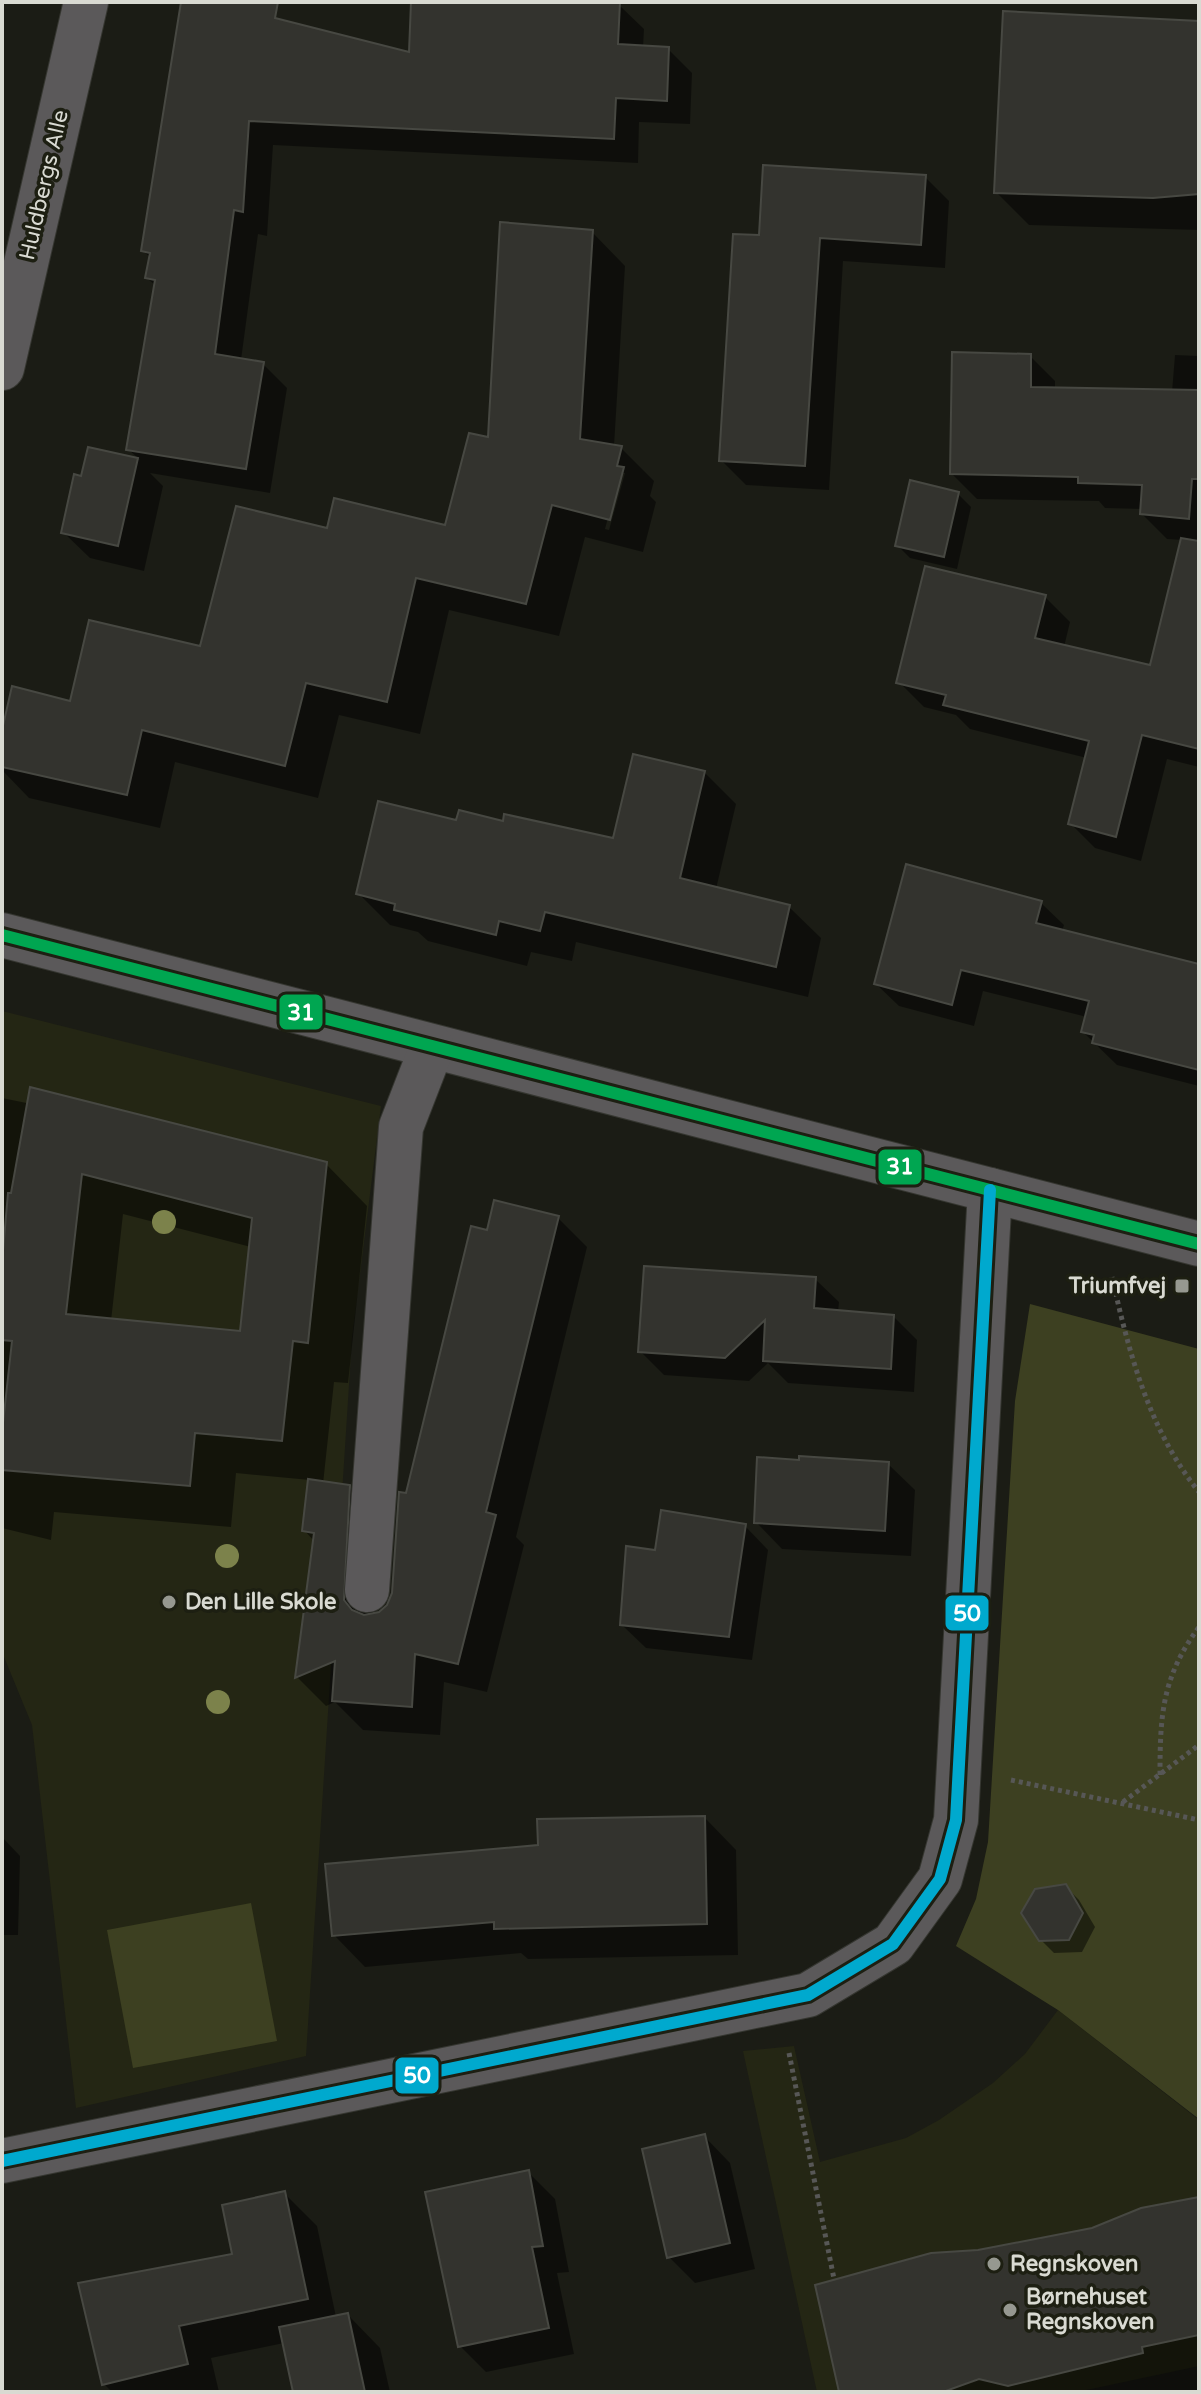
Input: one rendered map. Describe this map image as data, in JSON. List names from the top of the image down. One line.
{"streets":{"street":["Huldbergs Alle"]},"places":{"transit":["Triumfvej"],"other":["Den Lille Skole","Regnskoven","Børnehuset Regnskoven"]},"lines":["transit line 31","transit line 50"]}
